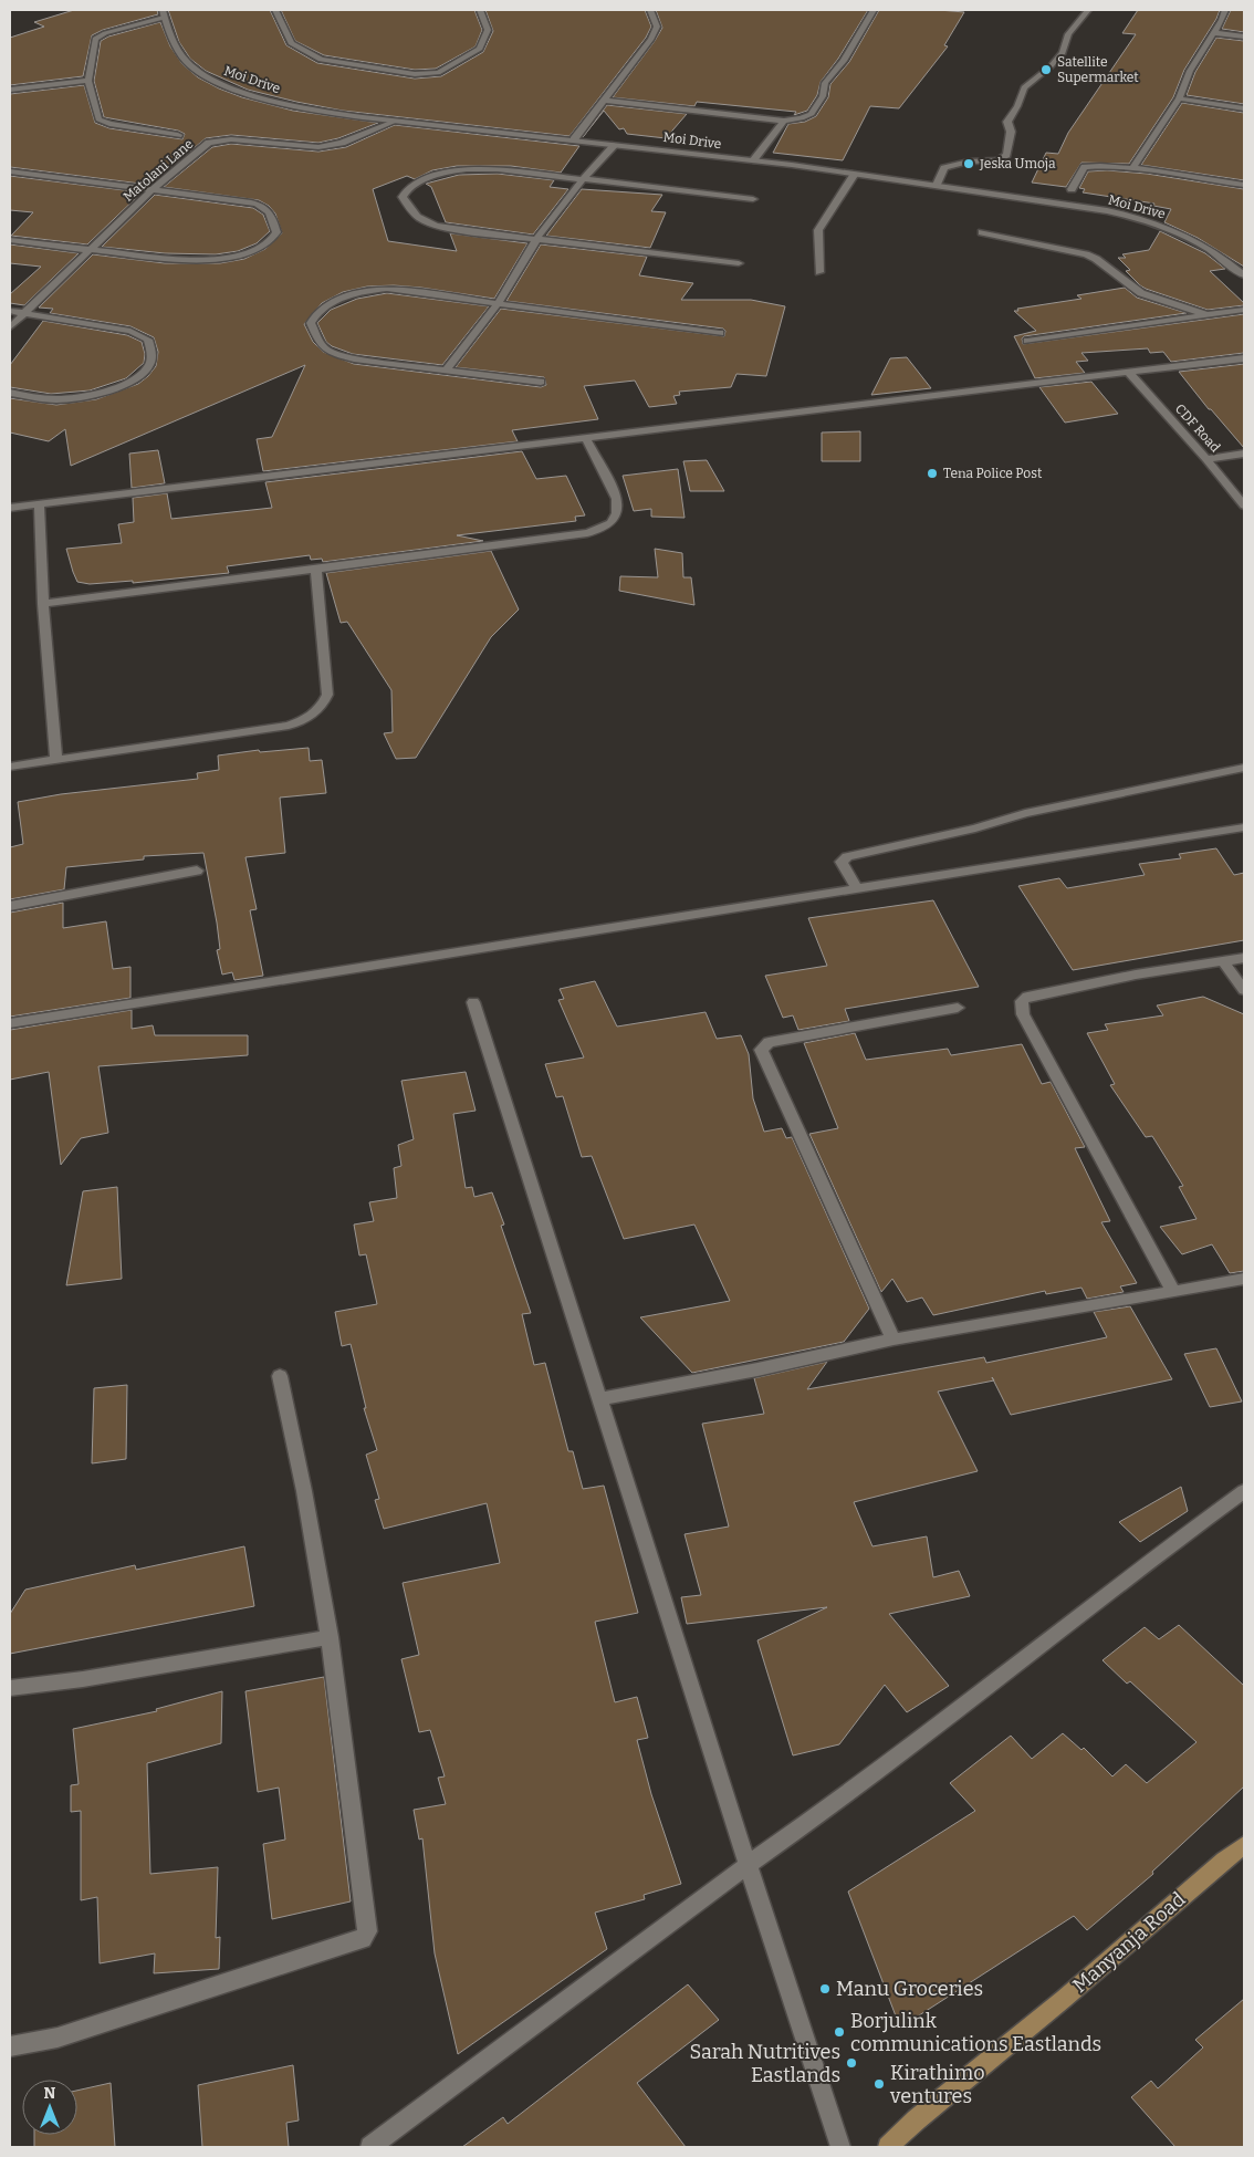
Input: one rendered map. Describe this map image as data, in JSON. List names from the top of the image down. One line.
{"streets":{"main road":["Manyanja Road"],"street":["Moi Drive","Matolani Lane","CDF Road"]},"crossings":[["Moi Drive","Matolani Lane"]],"places":["Satellite Supermarket","Jeska Umoja","Tena Police Post","Manu Groceries","Borjulink communications Eastlands","Sarah Nutritives Eastlands","Kirathimo ventures"],"north":"top"}
